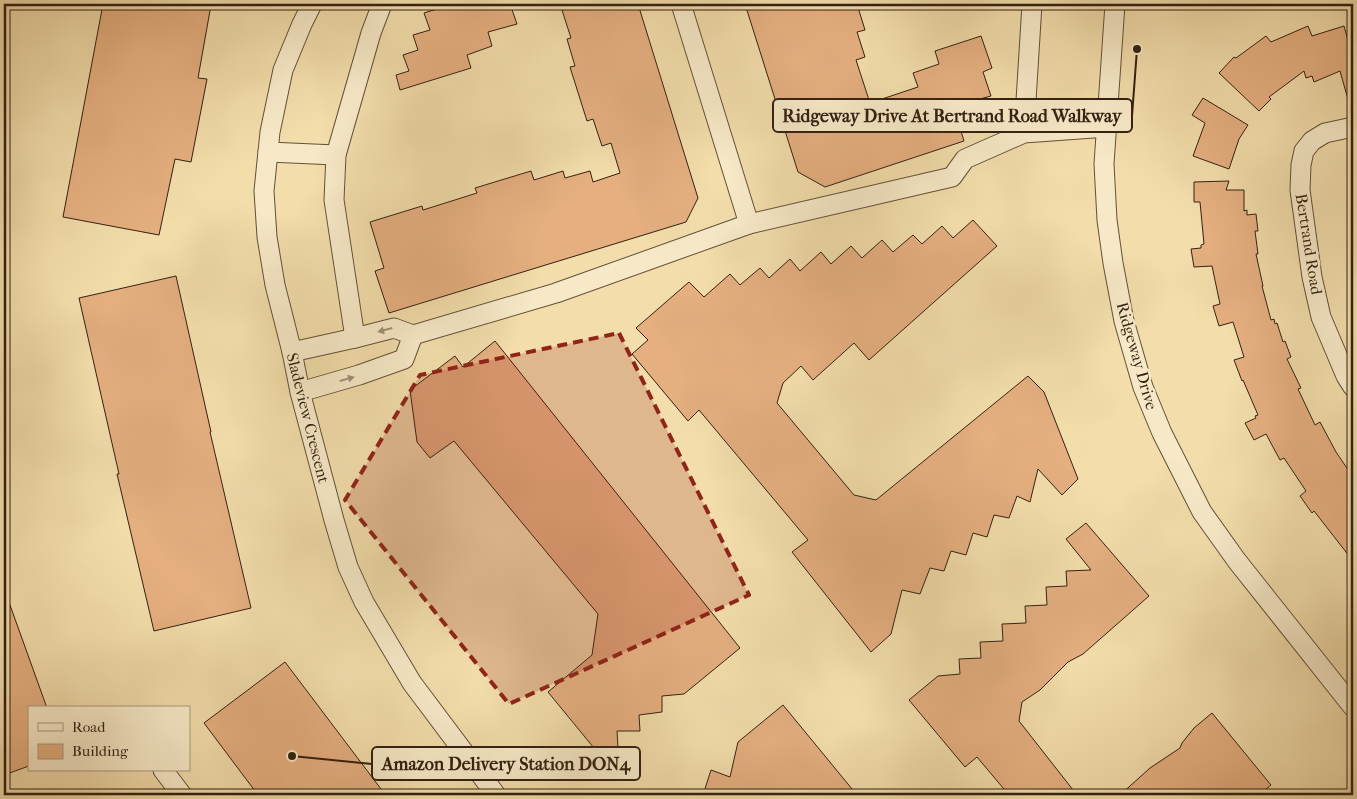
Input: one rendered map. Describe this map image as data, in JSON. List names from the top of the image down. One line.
{"streets":{"street":["Bertrand Road","Ridgeway Drive","Sladeview Crescent"]},"places":["Ridgeway Drive At Bertrand Road Walkway","Amazon Delivery Station DON4"],"legend":["Road","Building"]}
